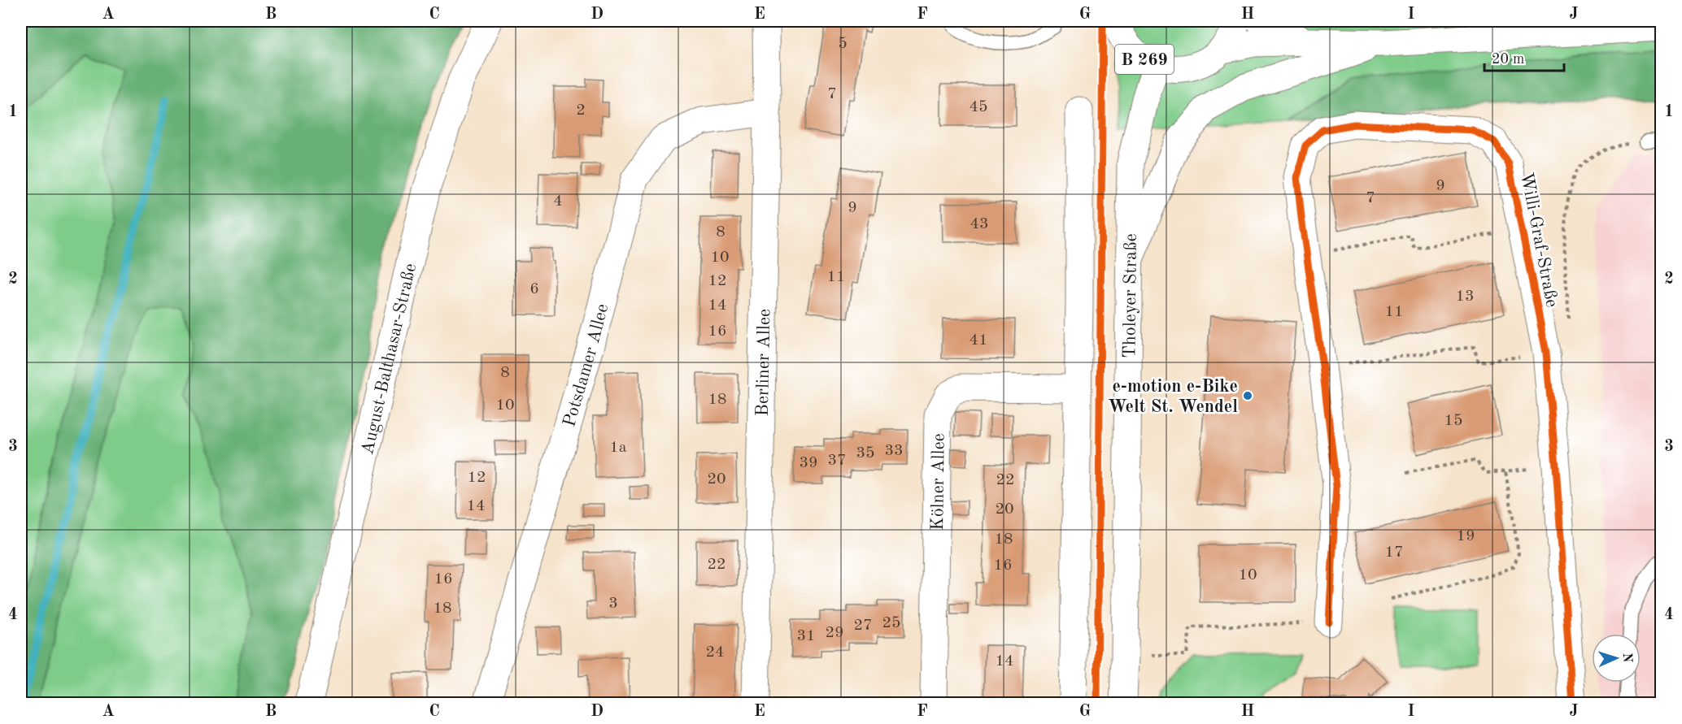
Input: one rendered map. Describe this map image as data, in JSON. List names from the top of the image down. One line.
{"streets":{"main road":["B 269","Willi-Graf-Straße","Tholeyer Straße","August-Balthasar-Straße","Berliner Allee","Potsdamer Allee","Kölner Allee"]},"crossings":[["B 269","Tholeyer Straße"],["Berliner Allee","Potsdamer Allee"]],"places":["e-motion e-Bike Welt St. Wendel"],"house_numbers":["5","7","45","2","9","7","4","9","43","8","10","11","12","6","13","14","11","16","41","8","18","10","15","1a","33","35","37","39","12","20","22","14","20","19","18","17","22","16","10","16","3","18","25","27","29","31","24","14"],"scale_bar":"20 m","north":"right","grid":{"columns":["A","B","C","D","E","F","G","H","I","J"],"rows":["1","2","3","4"]}}
